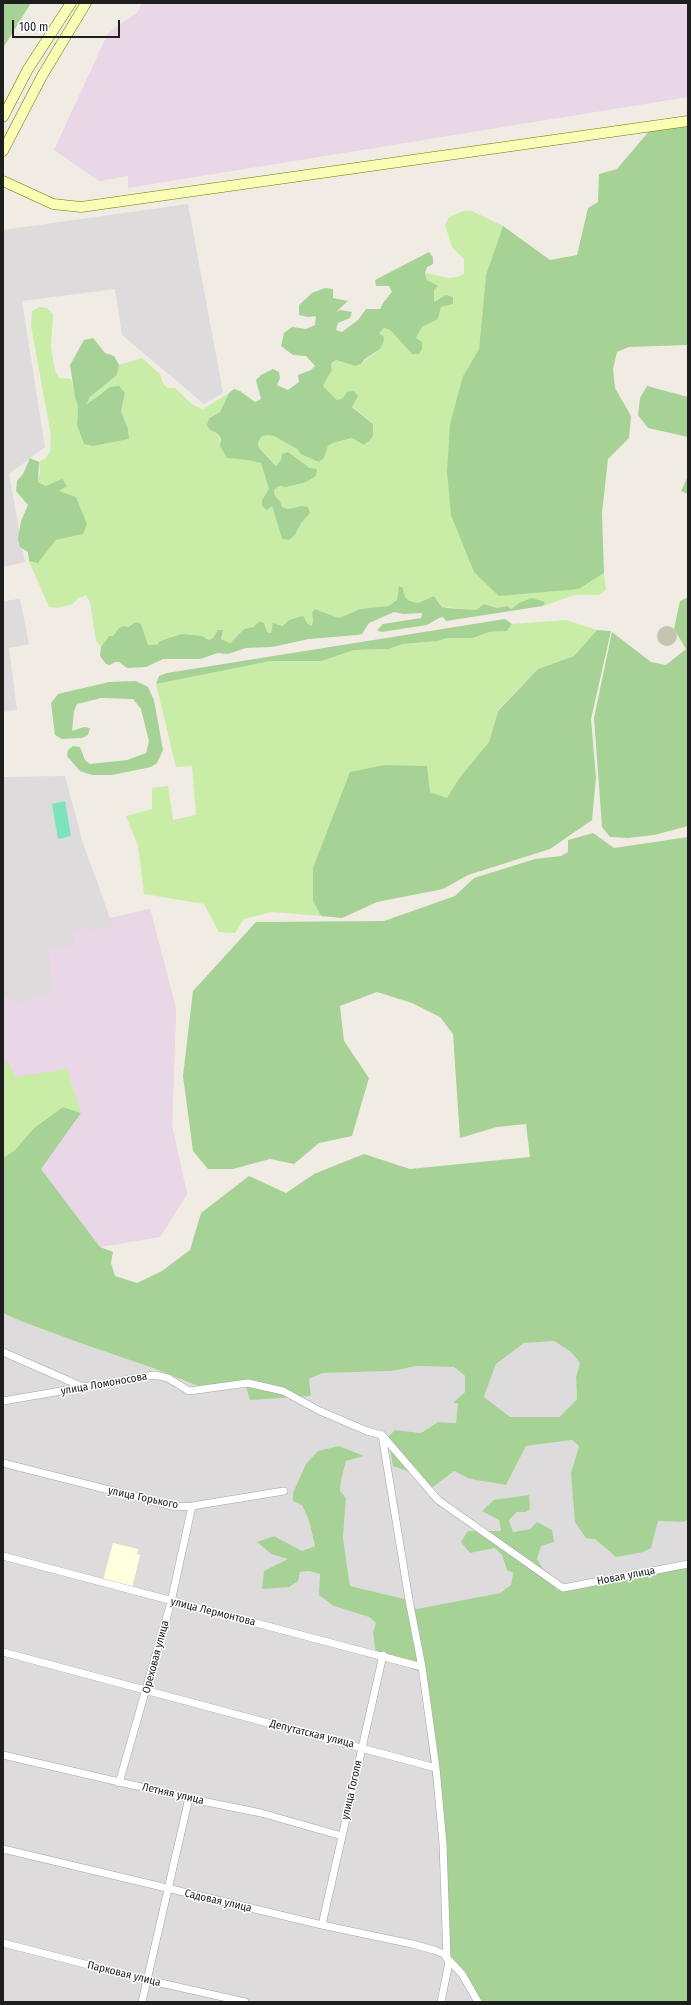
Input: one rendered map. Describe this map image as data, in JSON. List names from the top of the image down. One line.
{"streets":{"street":["улица Ломоносова","улица Горького","Новая улица","улица Лермонтова","Ореховая улица","Депутатская улица","улица Гоголя","Летняя улица","Садовая улица","Парковая улица"]},"crossings":[["улица Ломоносова","Новая улица"],["улица Горького","Ореховая улица"],["улица Лермонтова","Ореховая улица"],["улица Лермонтова","улица Гоголя"],["Ореховая улица","Депутатская улица"],["Ореховая улица","Летняя улица"],["Депутатская улица","улица Гоголя"],["улица Гоголя","Летняя улица"],["улица Гоголя","Садовая улица"]],"scale_bar":"100 m"}
